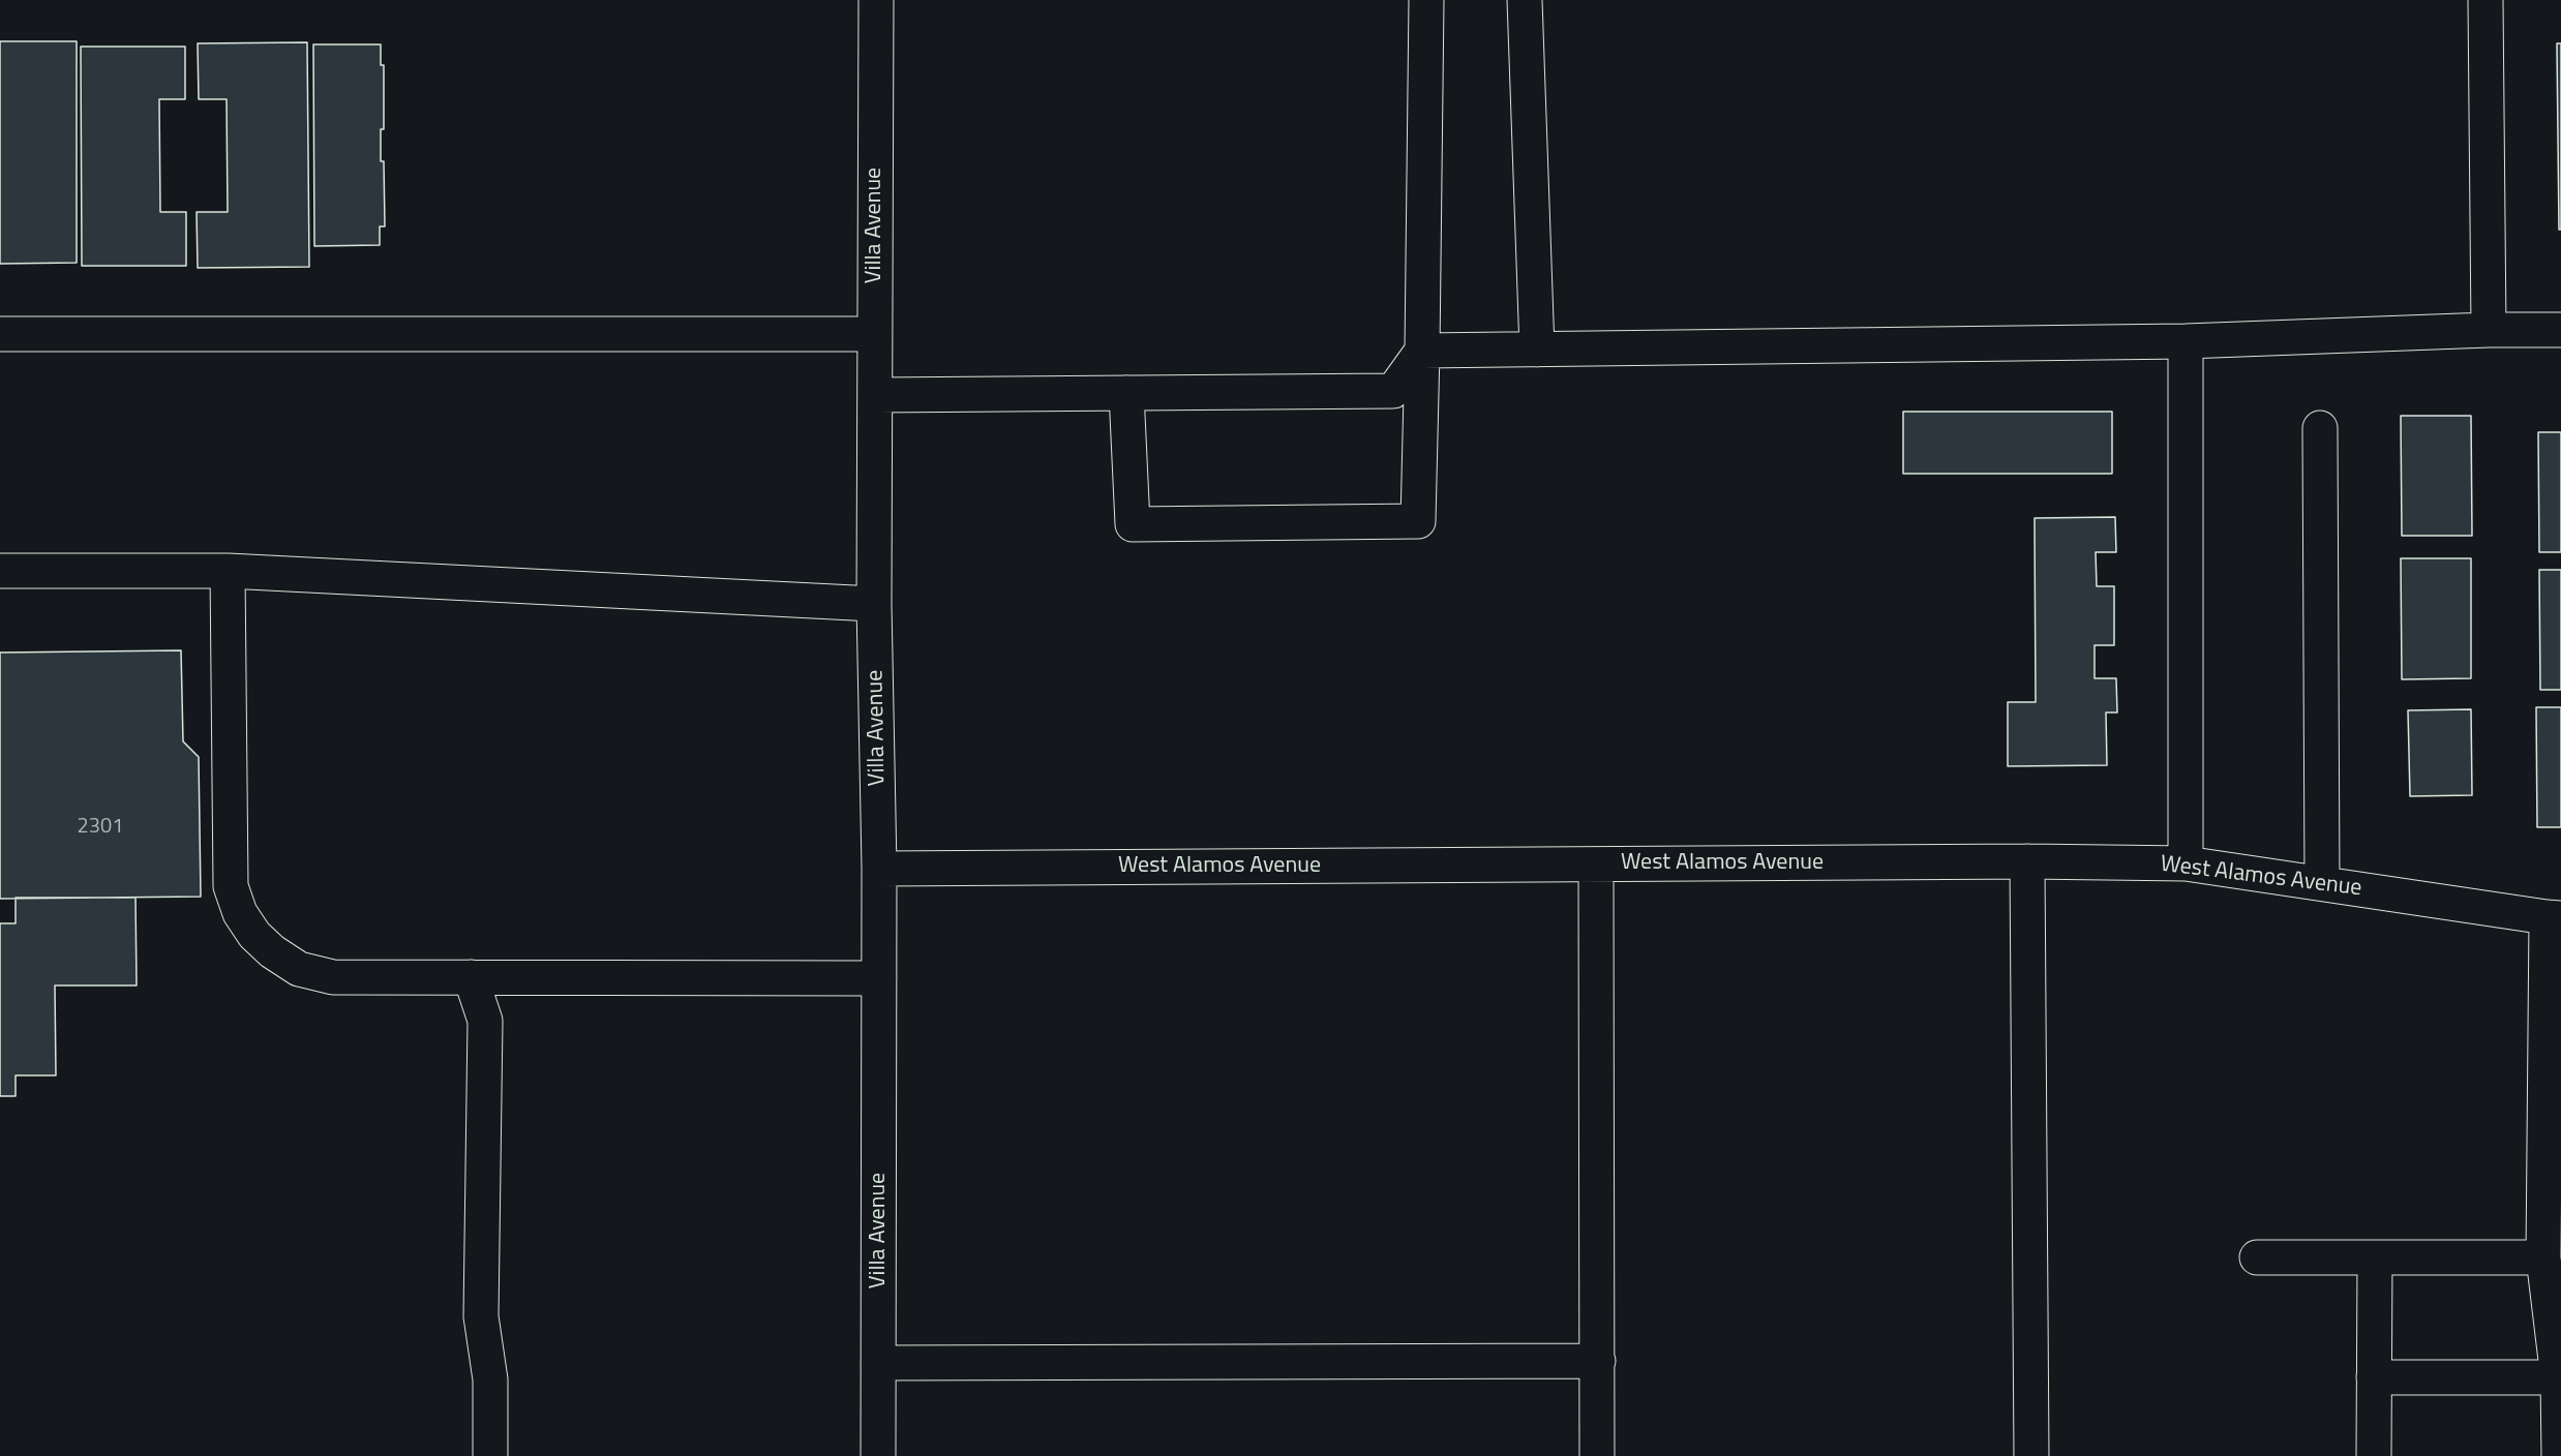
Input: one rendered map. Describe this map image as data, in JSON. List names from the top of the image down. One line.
{"streets":{"street":["Villa Avenue","West Alamos Avenue"]},"crossings":[["Villa Avenue","West Alamos Avenue"]],"house_numbers":["2301"]}
